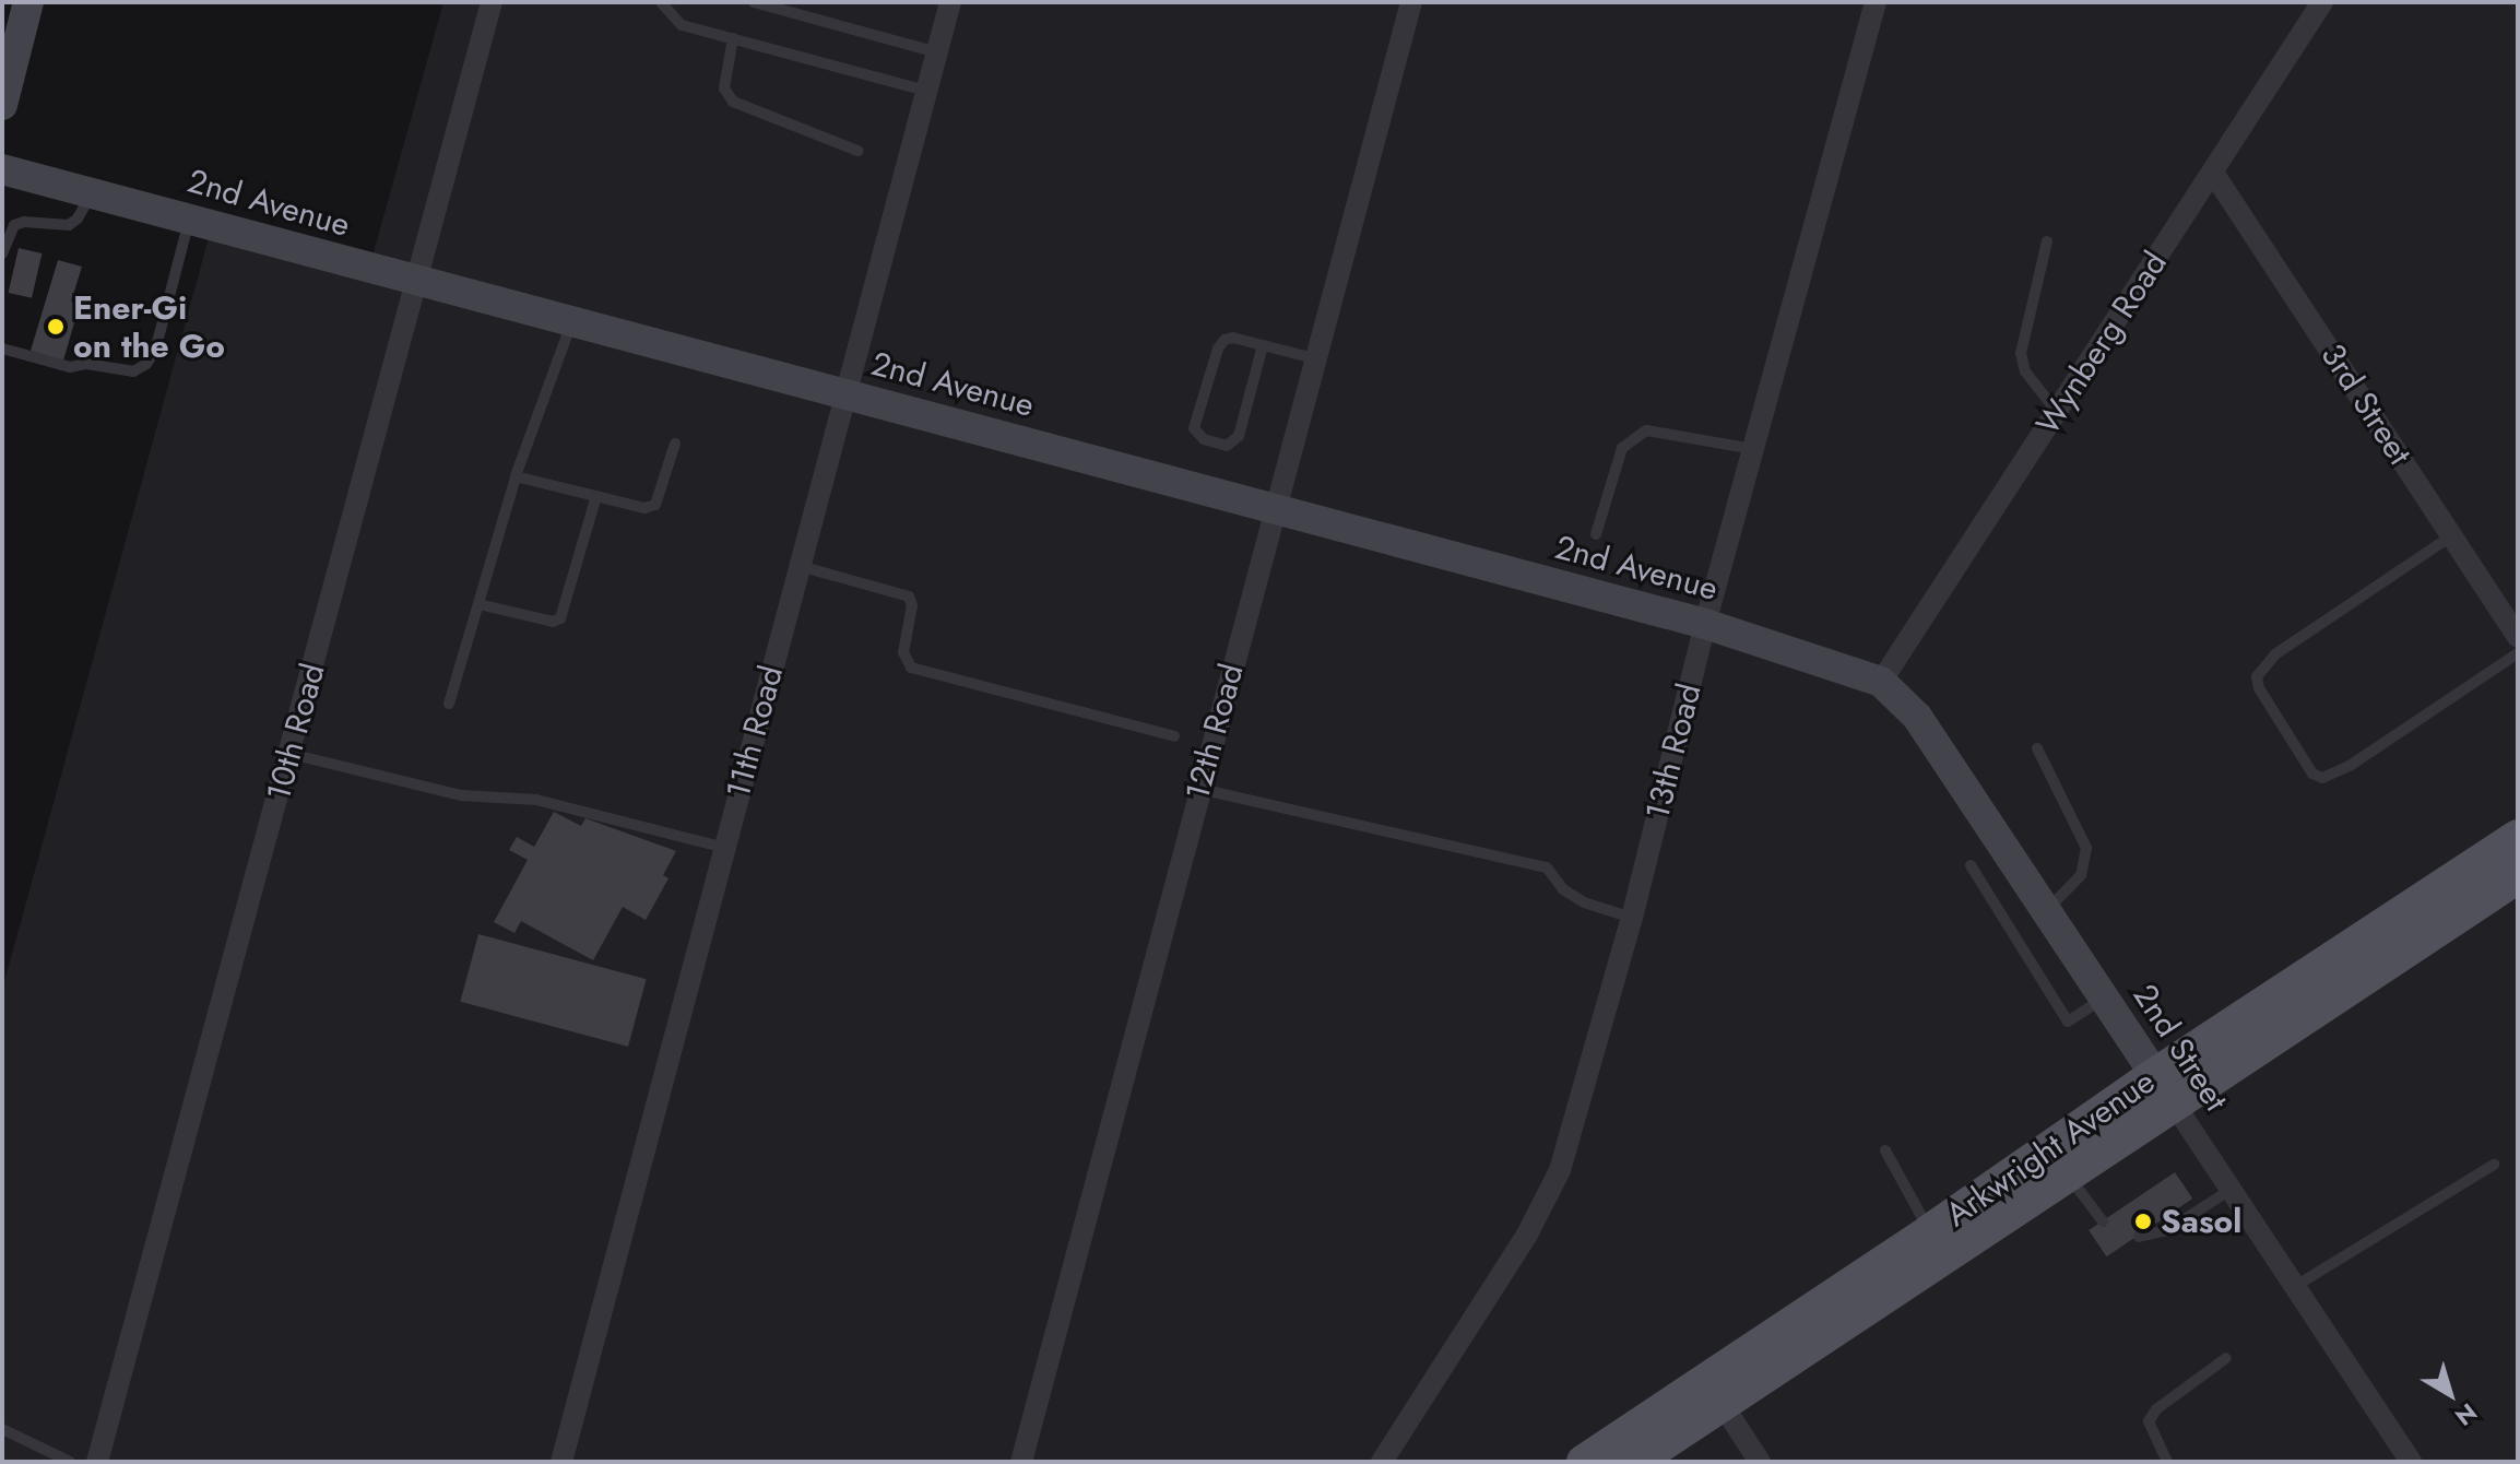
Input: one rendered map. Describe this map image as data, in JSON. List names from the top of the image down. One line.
{"streets":{"main road":["Arkwright Avenue"],"street":["2nd Avenue","Wynberg Road","3rd Street","10th Road","11th Road","12th Road","13th Road","2nd Street"]},"crossings":[["2nd Avenue","Wynberg Road"],["2nd Avenue","10th Road"],["2nd Avenue","11th Road"],["2nd Avenue","12th Road"],["2nd Avenue","13th Road"],["2nd Avenue","2nd Street"],["Wynberg Road","3rd Street"],["Wynberg Road","2nd Street"],["2nd Street","Arkwright Avenue"]],"places":["Ener-Gi on the Go","Sasol"],"north":"bottom right"}
